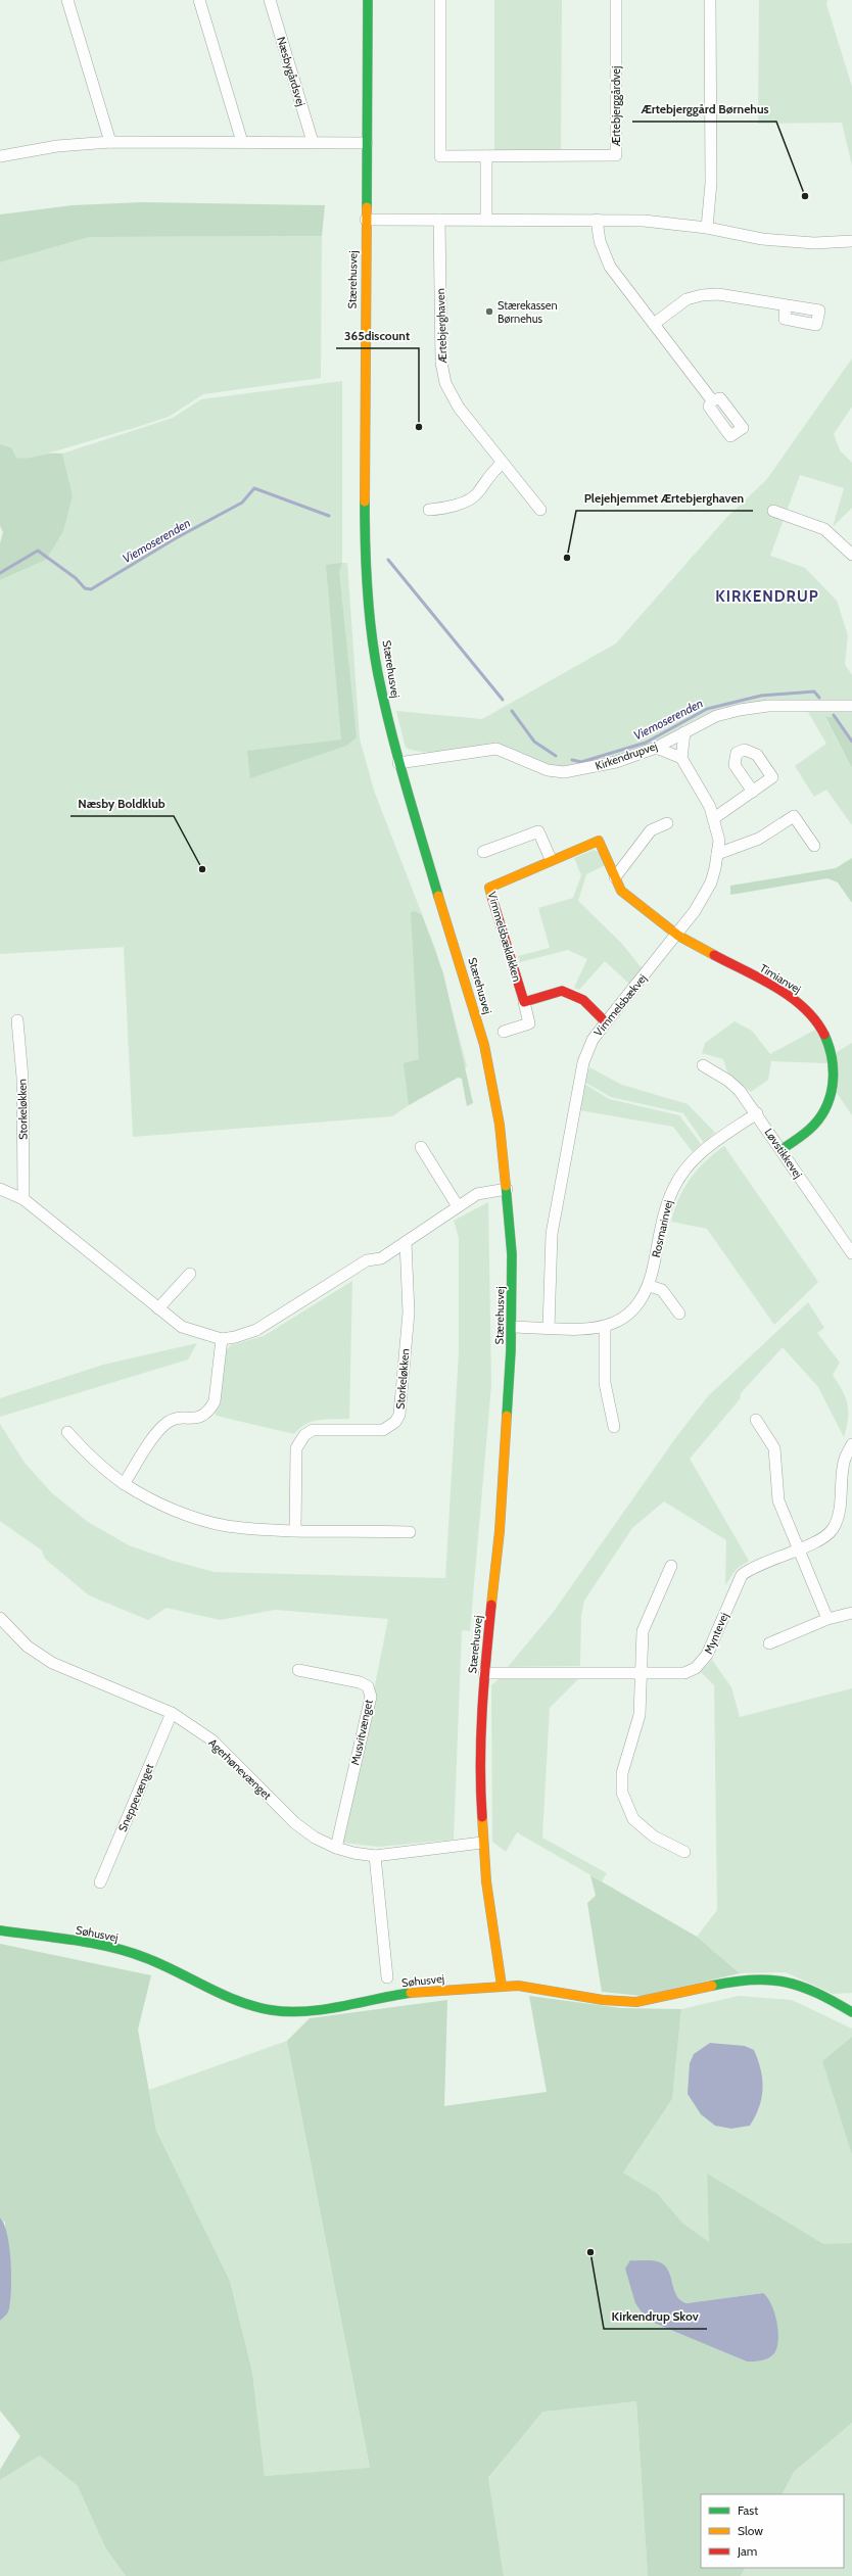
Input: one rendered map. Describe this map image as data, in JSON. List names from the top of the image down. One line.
{"streets":{"street":["Næsbygårdsvej","Ærtebjerggårdvej","Stærehusvej","Ærtebjerghaven","Kirkendrupvej","Vimmelsbækløkken","Timianvej","Vimmelsbækvej","Storkeløkken","Løvstikkevej","Rosmarinvej","Myntevej","Musvitvænget","Agerhønevænget","Sneppevænget","Søhusvej"]},"crossings":[["Stærehusvej","Kirkendrupvej"],["Stærehusvej","Rosmarinvej"],["Stærehusvej","Myntevej"],["Stærehusvej","Agerhønevænget"],["Stærehusvej","Søhusvej"],["Vimmelsbækløkken","Timianvej"],["Vimmelsbækløkken","Vimmelsbækvej"],["Timianvej","Vimmelsbækvej"],["Timianvej","Løvstikkevej"],["Vimmelsbækvej","Rosmarinvej"],["Løvstikkevej","Rosmarinvej"],["Musvitvænget","Agerhønevænget"],["Agerhønevænget","Sneppevænget"]],"districts":["KIRKENDRUP"],"water":["Viemoserenden"],"places":["Ærtebjerggård Børnehus","Stærekassen Børnehus","365discount","Plejehjemmet Ærtebjerghaven","Næsby Boldklub","Kirkendrup Skov"],"legend":["Fast","Slow","Jam"]}
